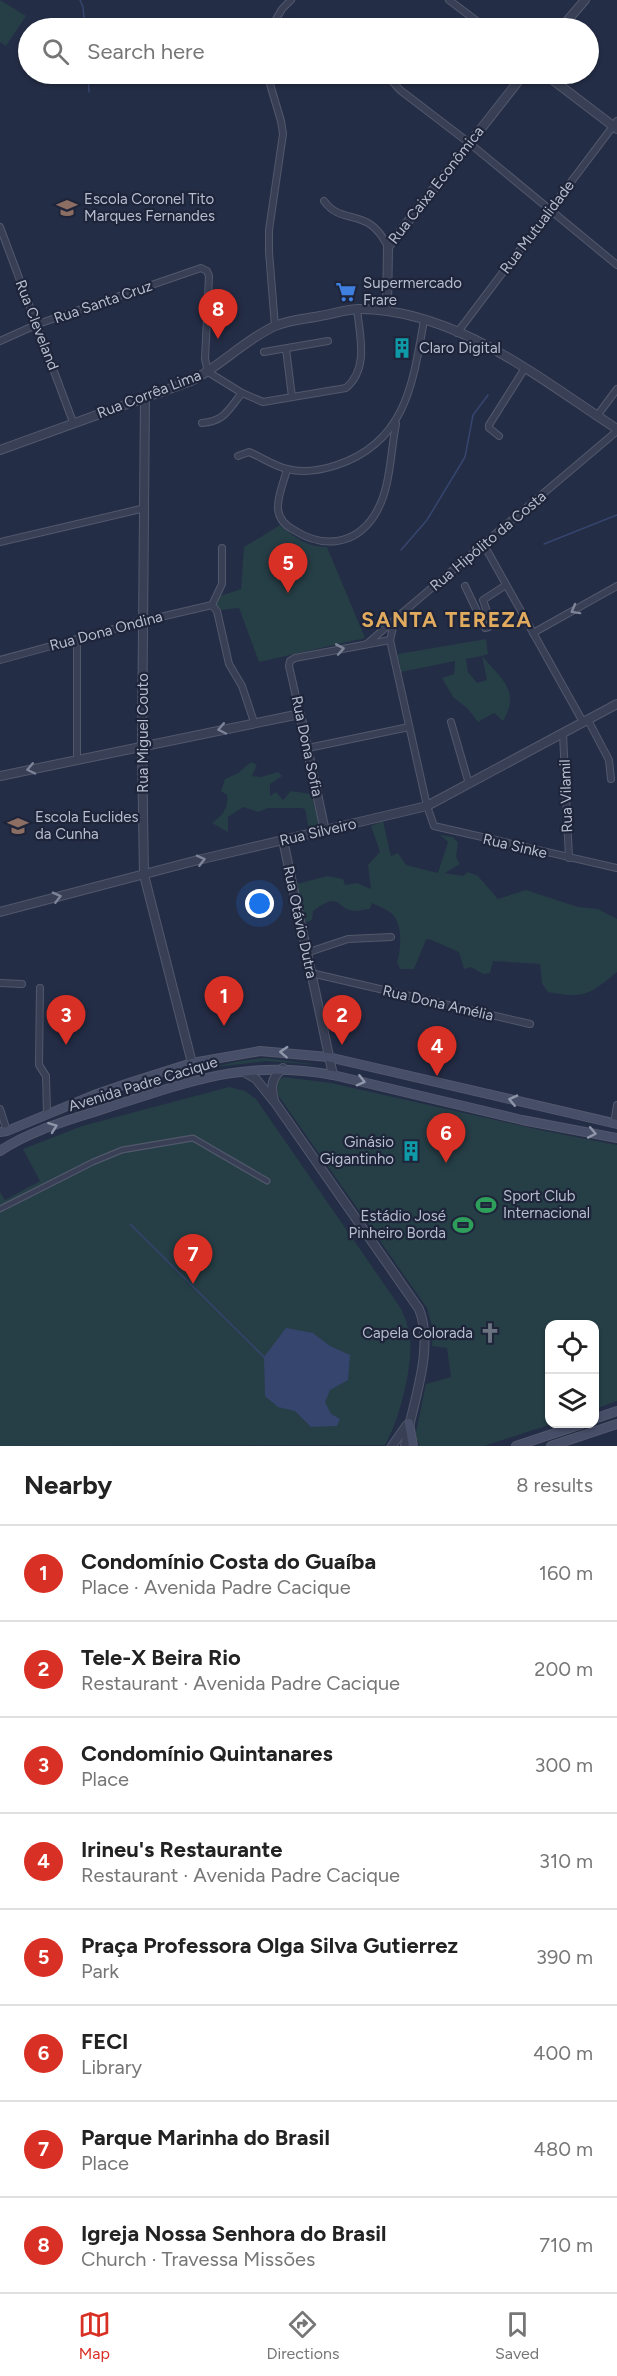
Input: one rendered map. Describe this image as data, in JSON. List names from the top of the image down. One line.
{"streets":{"main road":["Avenida Padre Cacique"],"street":["Rua Caixa Econômica","Rua Mutualidade","Rua Santa Cruz","Rua Cleveland","Rua Corrêa Lima","Rua Hipólito da Costa","Rua Dona Ondina","Rua Miguel Couto","Rua Dona Sofia","Rua Vilamil","Rua Silveiro","Rua Sinke","Rua Otávio Dutra","Rua Dona Amélia"]},"crossings":[["Rua Caixa Econômica","Rua Corrêa Lima"],["Rua Mutualidade","Rua Corrêa Lima"],["Rua Santa Cruz","Rua Cleveland"],["Rua Santa Cruz","Rua Corrêa Lima"],["Rua Cleveland","Rua Corrêa Lima"],["Rua Corrêa Lima","Rua Hipólito da Costa"],["Rua Corrêa Lima","Rua Miguel Couto"],["Rua Hipólito da Costa","Rua Dona Sofia"],["Rua Dona Ondina","Rua Miguel Couto"],["Rua Miguel Couto","Rua Silveiro"],["Rua Miguel Couto","Avenida Padre Cacique"],["Rua Dona Sofia","Rua Silveiro"],["Rua Vilamil","Rua Silveiro"],["Rua Vilamil","Rua Sinke"],["Rua Silveiro","Rua Sinke"],["Rua Silveiro","Rua Otávio Dutra"],["Rua Otávio Dutra","Rua Dona Amélia"],["Rua Otávio Dutra","Avenida Padre Cacique"]],"one_way":["Rua Silveiro"],"districts":["SANTA TEREZA"],"places":{"school or university":["Escola Coronel Tito Marques Fernandes","Escola Euclides da Cunha"],"supermarket":["Supermercado Frare"],"building":["Claro Digital","Ginásio Gigantinho"],"sports":["Sport Club Internacional","Estádio José Pinheiro Borda"],"church":["Capela Colorada"]},"page":{"search":"Search here","pins":["8","5","1","2","3","4","6","7"],"heading":["Nearby","8 results"],"list":[{"mark":"1","name":"Condomínio Costa do Guaíba","note":"Place · Avenida Padre Cacique","value":"160 m"},{"mark":"2","name":"Tele-X Beira Rio","note":"Restaurant · Avenida Padre Cacique","value":"200 m"},{"mark":"3","name":"Condomínio Quintanares","note":"Place","value":"300 m"},{"mark":"4","name":"Irineu's Restaurante","note":"Restaurant · Avenida Padre Cacique","value":"310 m"},{"mark":"5","name":"Praça Professora Olga Silva Gutierrez","note":"Park","value":"390 m"},{"mark":"6","name":"FECI","note":"Library","value":"400 m"},{"mark":"7","name":"Parque Marinha do Brasil","note":"Place","value":"480 m"},{"mark":"8","name":"Igreja Nossa Senhora do Brasil","note":"Church · Travessa Missões","value":"710 m"}],"nav":["Map","Directions","Saved"]}}
